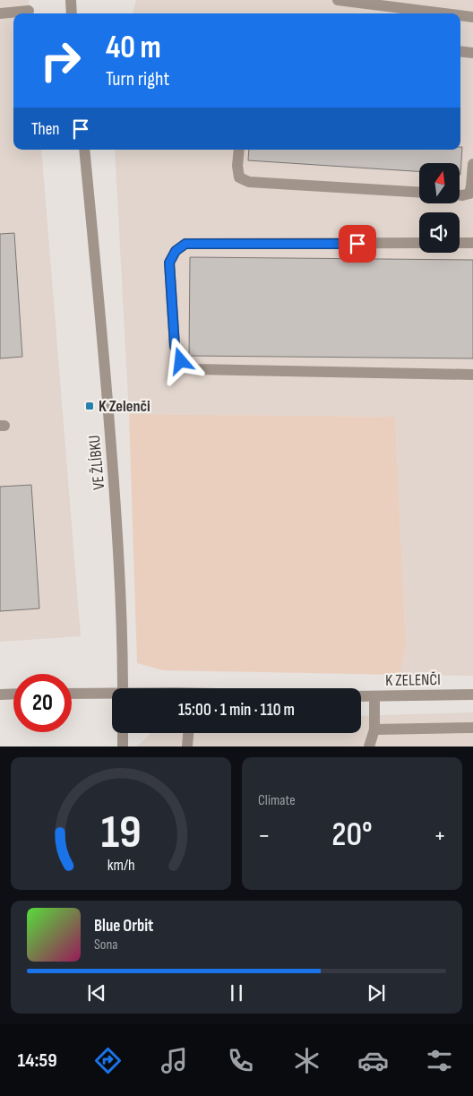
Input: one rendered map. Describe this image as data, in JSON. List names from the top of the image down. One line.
{"streets":{"street":["VE ŽLÍBKU","K ZELENČI"]},"places":{"transit":["K Zelenči"]},"north":"top","page":{"turn":["40 m","Turn right"],"then":"Then","limit":"20","trip":"15:00 · 1 min · 110 m","tile":"Climate","heat":["−","20°","+"],"song":["Blue Orbit","Sona"],"tabs":"14:59","gauge":["19","km/h"]}}
